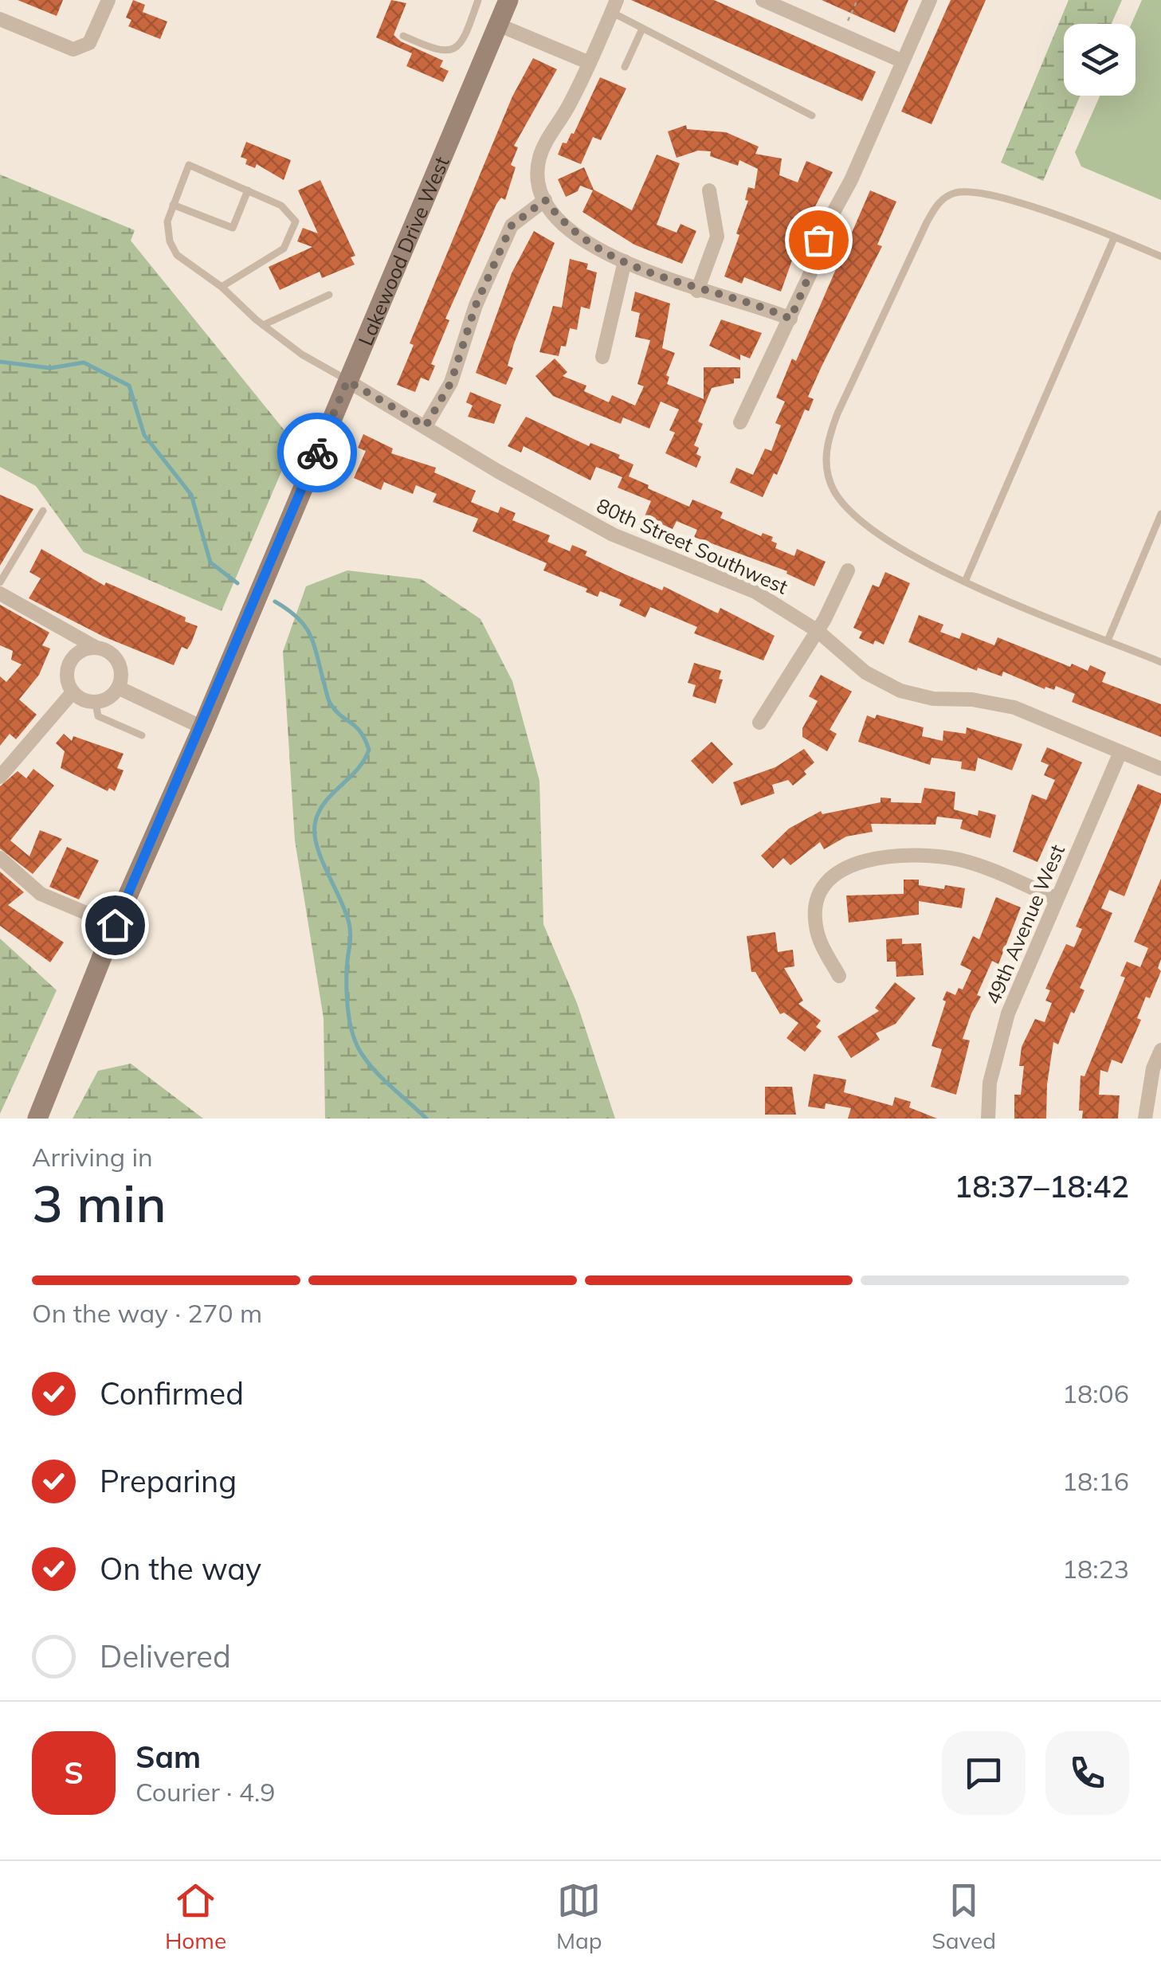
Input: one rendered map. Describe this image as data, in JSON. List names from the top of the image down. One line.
{"streets":{"main road":["Lakewood Drive West"],"street":["80th Street Southwest","49th Avenue West"]},"crossings":[["Lakewood Drive West","80th Street Southwest"],["80th Street Southwest","49th Avenue West"]],"page":{"heading":["3 min","Arriving in","18:37–18:42"],"panel":["Sam","Courier · 4.9"],"bar":"On the way · 270 m","list":[["Confirmed","18:06"],["Preparing","18:16"],["On the way","18:23"],"Delivered"],"round":"S","tabs":["Home","Map","Saved"]}}
